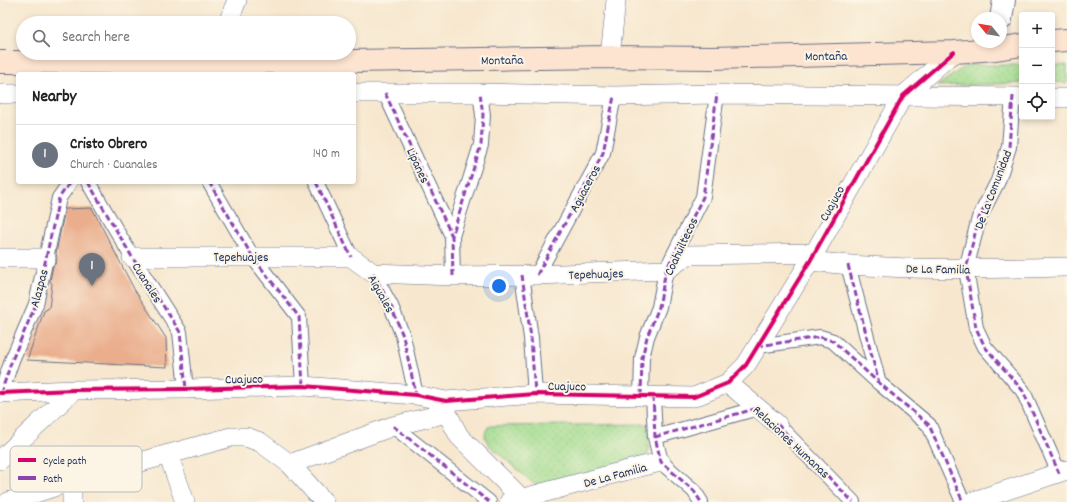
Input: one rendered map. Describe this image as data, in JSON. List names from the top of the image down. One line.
{"streets":{"main road":["Montaña"],"street":["Lipanes","Aguaceros","De La Comunidad","Cuajuco","Coahuiltecos","Tepehuajes","De La Familia","Cuanales","Alazpas","Aiguales","Relaciones Humanas"]},"crossings":[["Montaña","Cuajuco"],["Lipanes","Tepehuajes"],["Aguaceros","Tepehuajes"],["De La Comunidad","De La Familia"],["Cuajuco","Coahuiltecos"],["Cuajuco","De La Familia"],["Cuajuco","Cuanales"],["Cuajuco","Alazpas"],["Cuajuco","Aiguales"],["Cuajuco","Relaciones Humanas"],["Coahuiltecos","Tepehuajes"],["Coahuiltecos","De La Familia"],["Tepehuajes","Cuanales"],["Tepehuajes","Aiguales"]],"legend":["Cycle path","Path"],"north":"top left","page":{"map_buttons":["+","−"],"search":"Search here","heading":"Nearby","list":[{"mark":"1","name":"Cristo Obrero","note":"Church · Cuanales","value":"140 m"}],"pins":"1"}}
